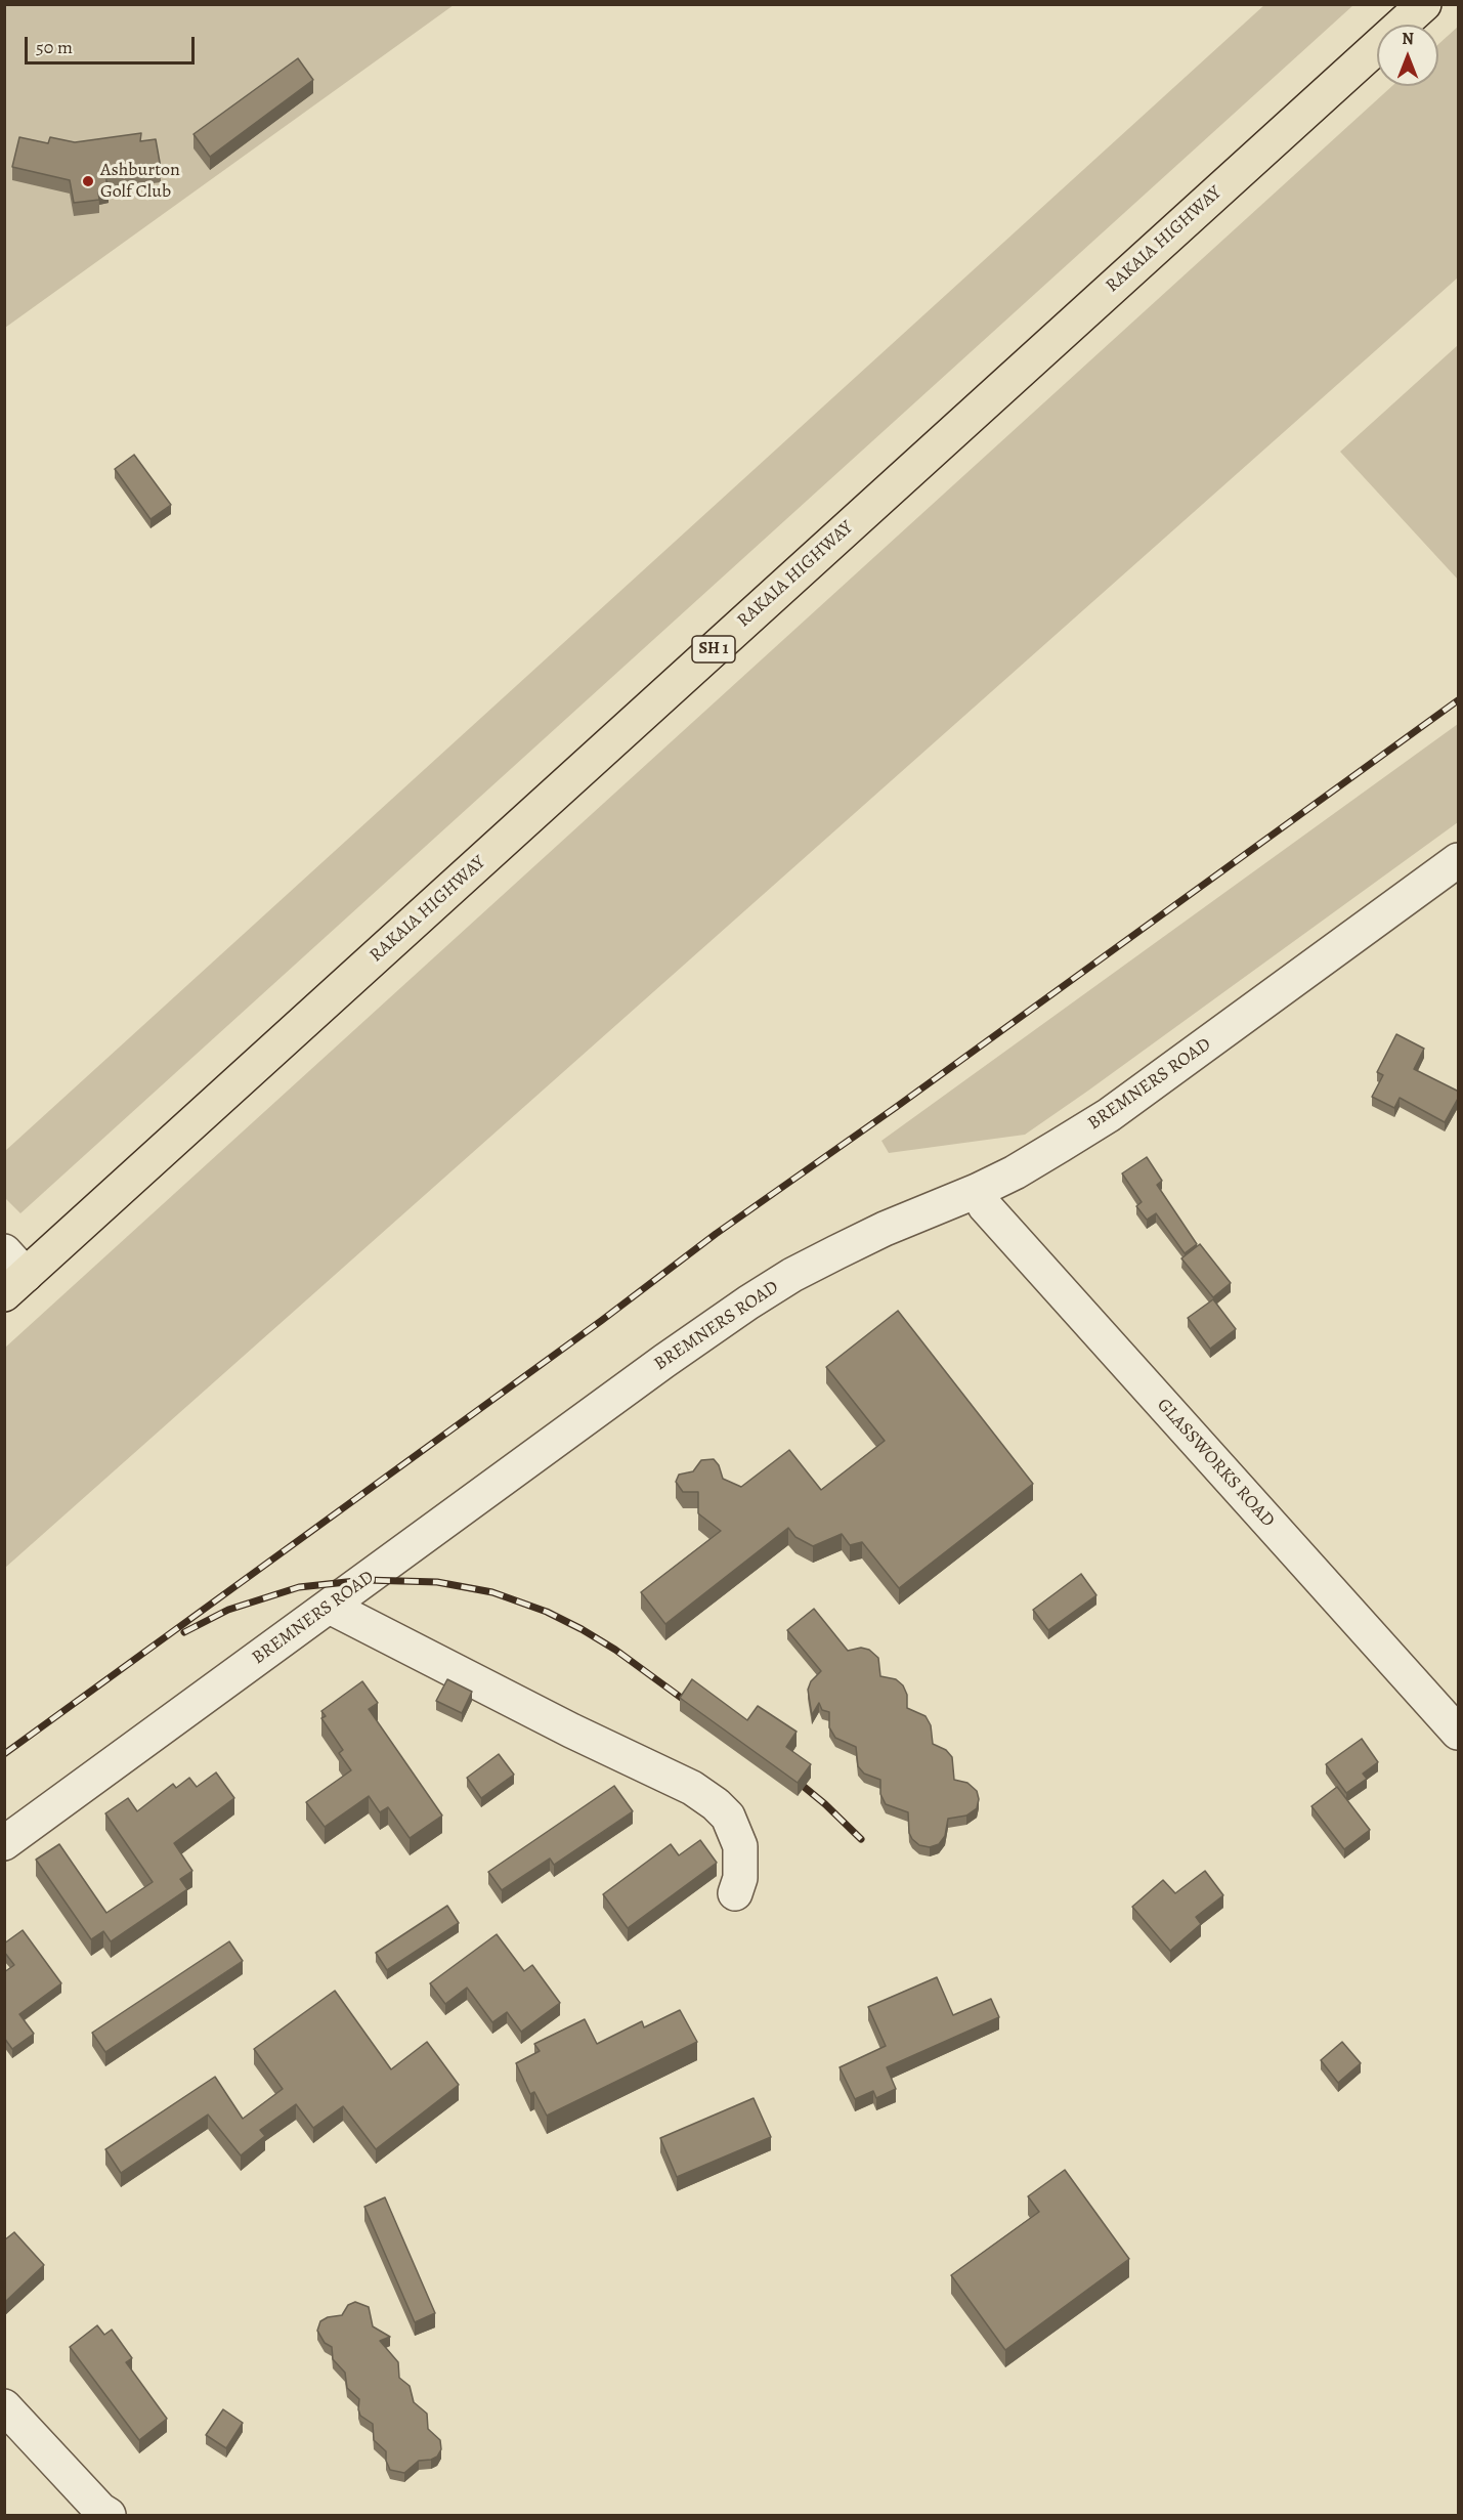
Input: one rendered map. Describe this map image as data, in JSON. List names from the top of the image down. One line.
{"streets":{"highway":["RAKAIA HIGHWAY","SH 1"],"street":["BREMNERS ROAD","GLASSWORKS ROAD"]},"crossings":[["BREMNERS ROAD","GLASSWORKS ROAD"]],"places":["Ashburton Golf Club"],"scale_bar":"50 m","north":"top"}
